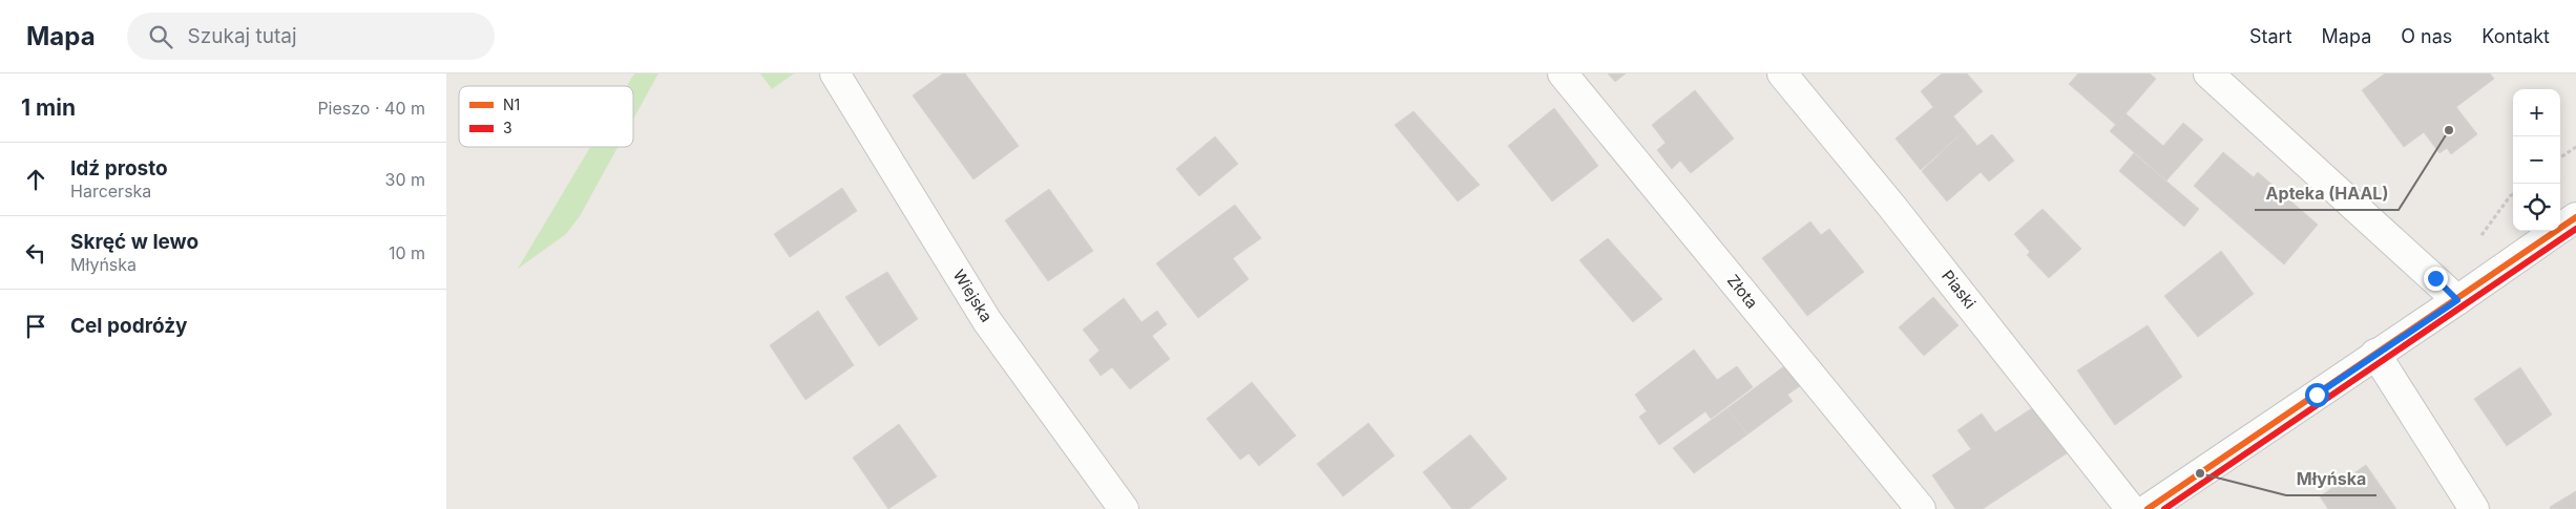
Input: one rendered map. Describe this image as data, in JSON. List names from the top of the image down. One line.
{"streets":{"street":["Piaski","Złota","Wiejska"]},"places":["Apteka (HAAL)","Młyńska"],"lines":["transit line N1","transit line 3"],"legend":["N1","3"],"page":{"header":"Mapa","search":"Szukaj tutaj","nav":["Start","Mapa","O nas","Kontakt"],"heading":["1 min","Pieszo · 40 m"],"map_buttons":["+","−"],"list":[["Idź prosto","Harcerska","30 m"],["Skręć w lewo","Młyńska","10 m"],"Cel podróży"]}}
